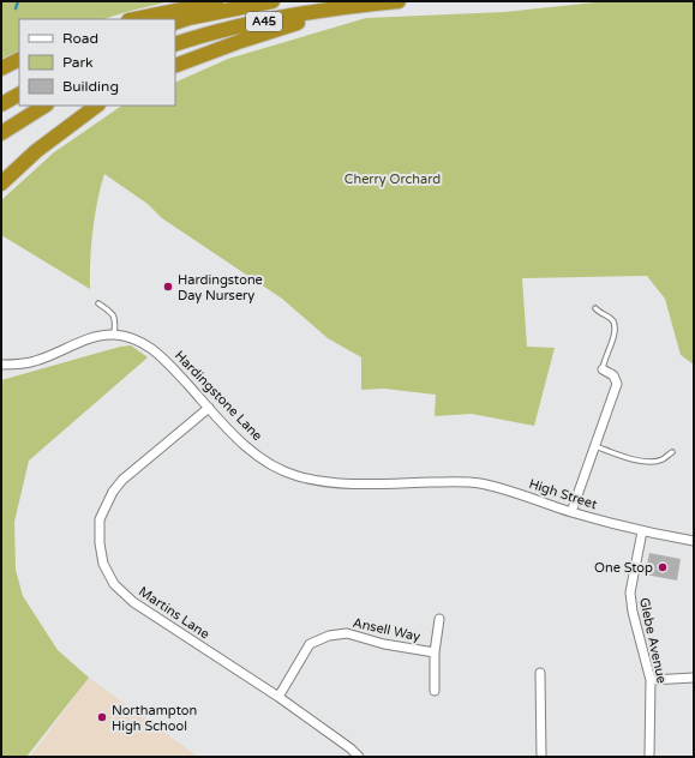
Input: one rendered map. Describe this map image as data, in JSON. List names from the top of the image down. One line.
{"streets":{"highway":["A45"],"street":["Hardingstone Lane","High Street","Martins Lane","Ansell Way","Glebe Avenue"]},"crossings":[["Hardingstone Lane","High Street"],["Hardingstone Lane","Martins Lane"],["High Street","Glebe Avenue"],["Martins Lane","Ansell Way"]],"parks":["Cherry Orchard"],"places":["Hardingstone Day Nursery","One Stop","Northampton High School"],"legend":["Road","Park","Building"]}
